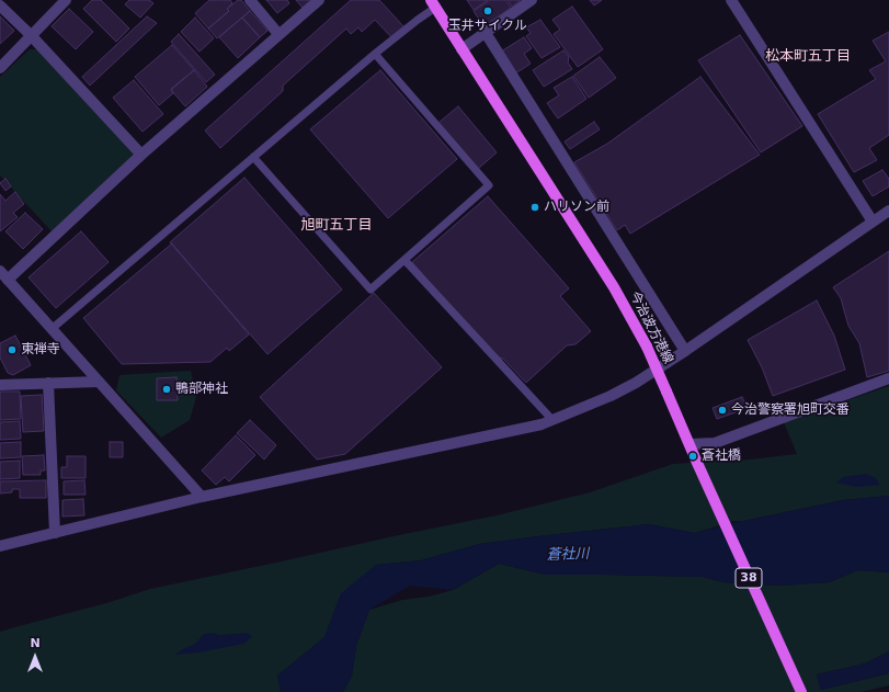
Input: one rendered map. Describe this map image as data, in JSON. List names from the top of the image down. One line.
{"streets":{"main road":["今治波方港線","38"]},"districts":["松本町五丁目","旭町五丁目"],"water":["蒼社川"],"places":["玉井サイクル","ハリソン前","東禅寺","鴨部神社","今治警察署旭町交番","蒼社橋"],"north":"top"}
